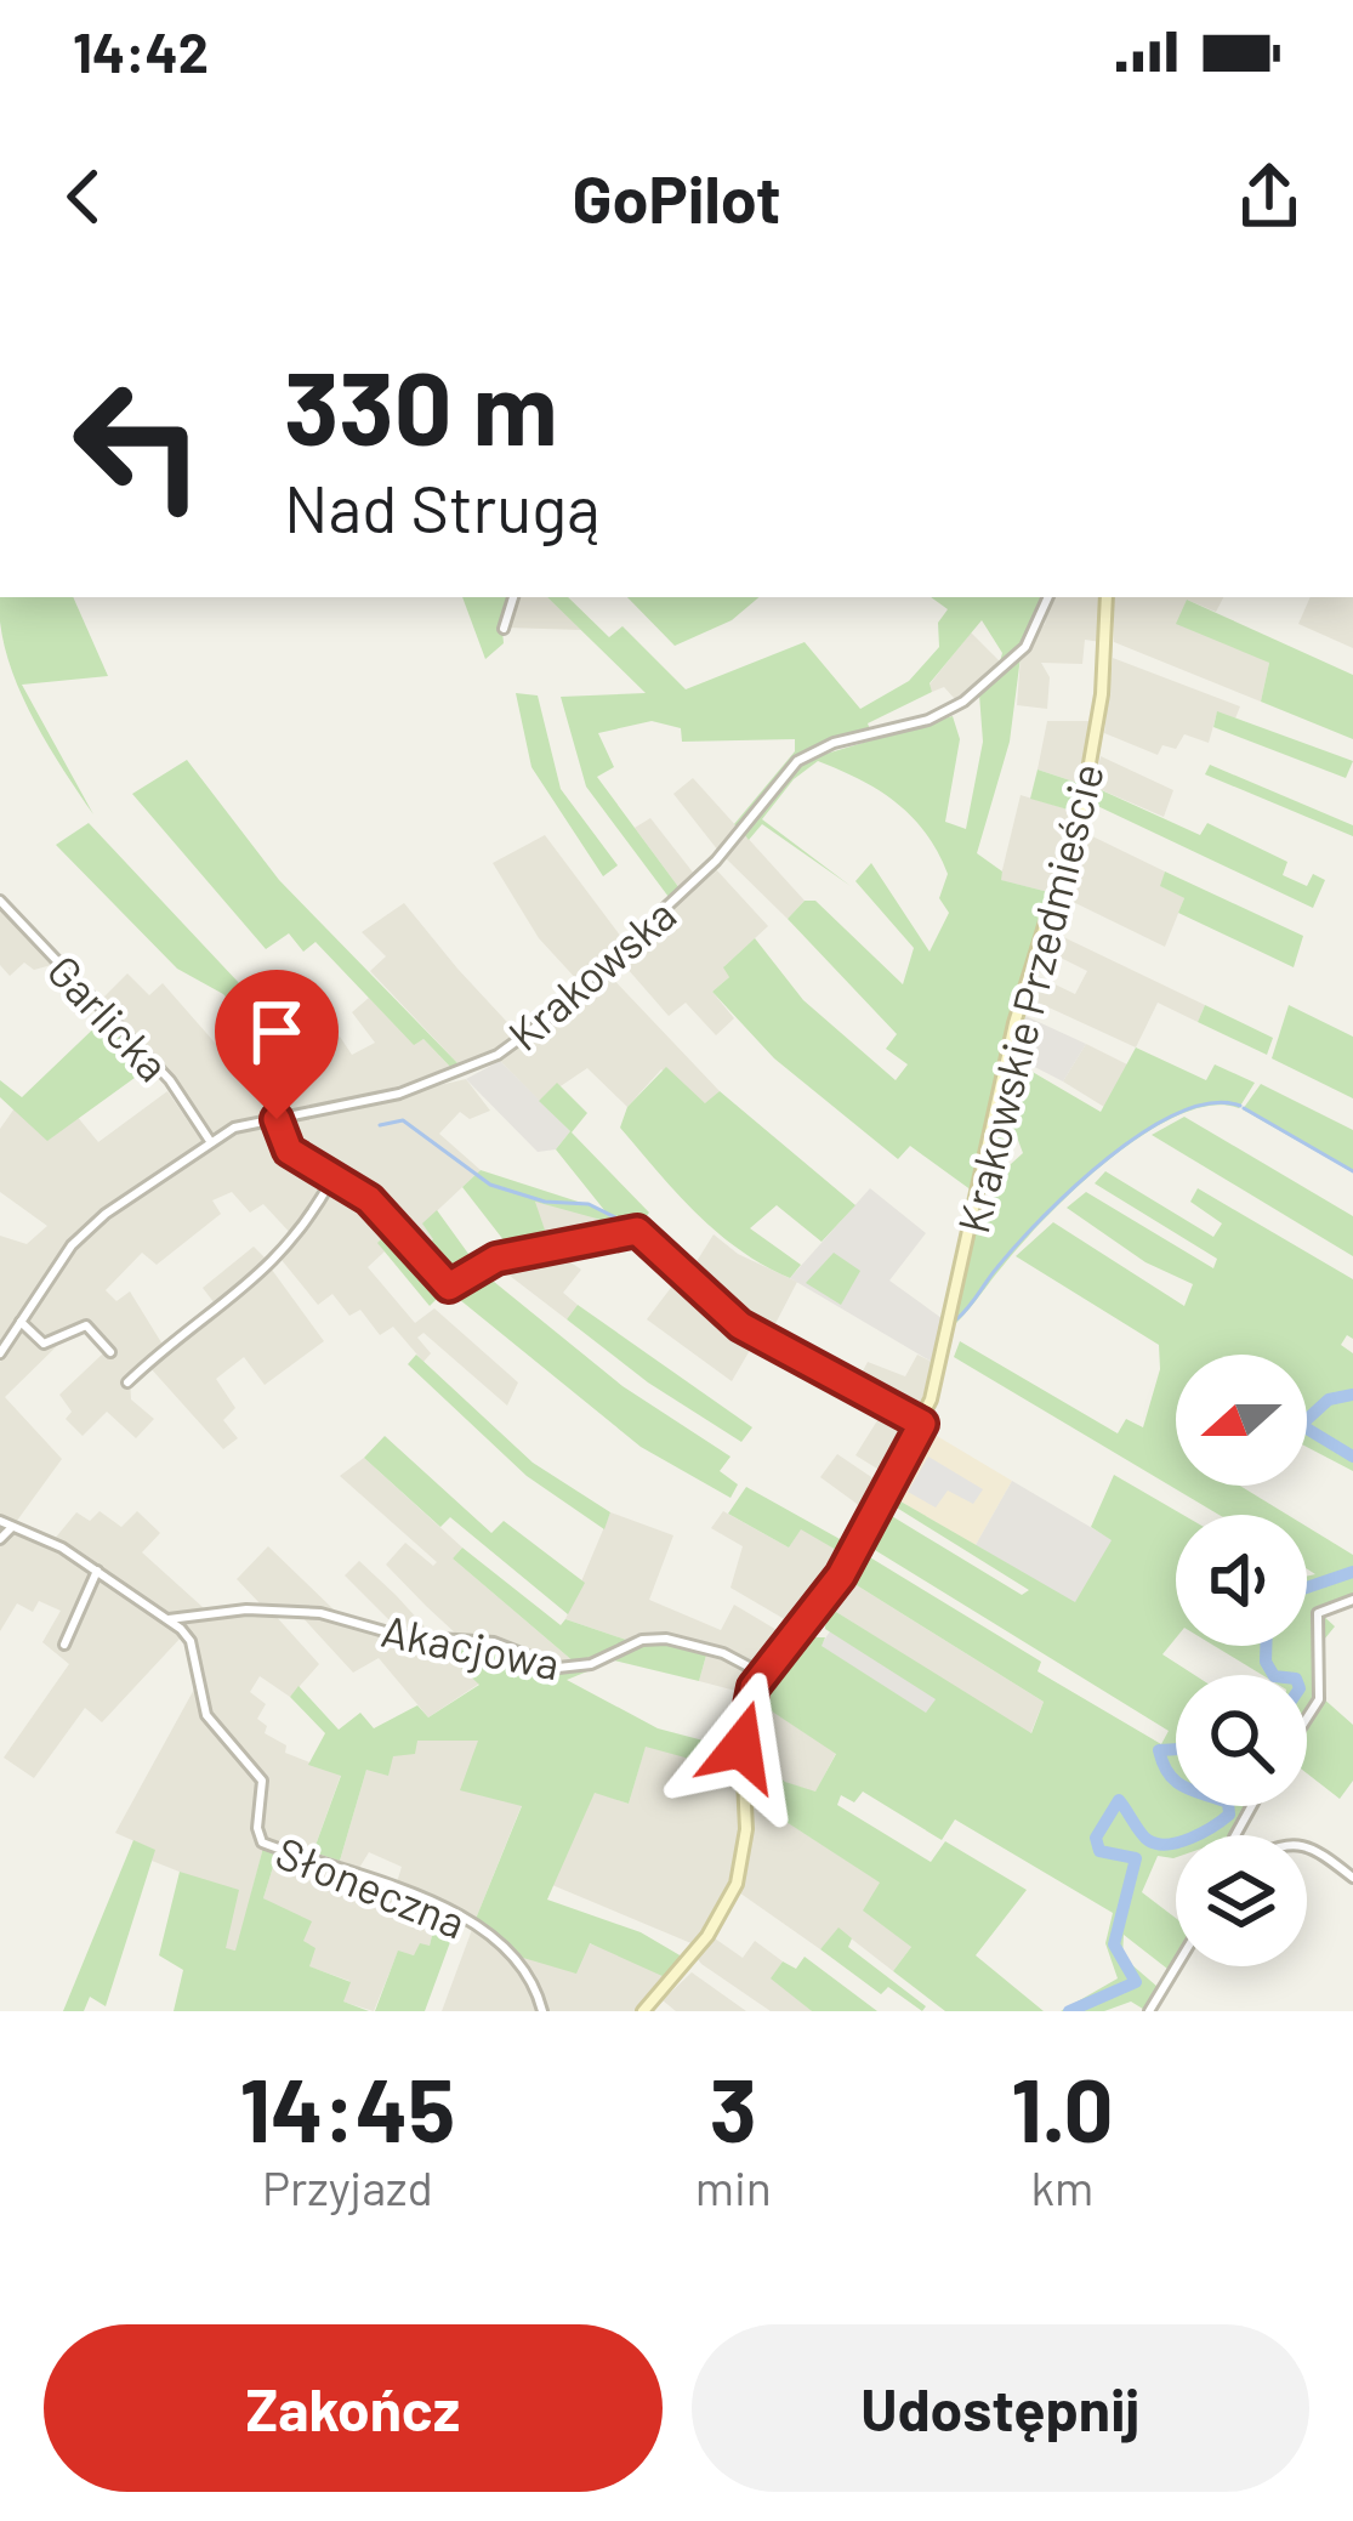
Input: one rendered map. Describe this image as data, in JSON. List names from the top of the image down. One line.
{"streets":{"main road":["Krakowskie Przedmieście"],"street":["Krakowska","Garlicka","Akacjowa","Słoneczna"]},"crossings":[["Krakowska","Garlicka"],["Krakowskie Przedmieście","Akacjowa"],["Akacjowa","Słoneczna"]],"north":"left","page":{"status":"14:42","header":"GoPilot","turn":["330 m","Nad Strugą"],"eta":["14:45","Przyjazd","3","min","1.0","km"],"buttons":["Zakończ","Udostępnij"]}}
